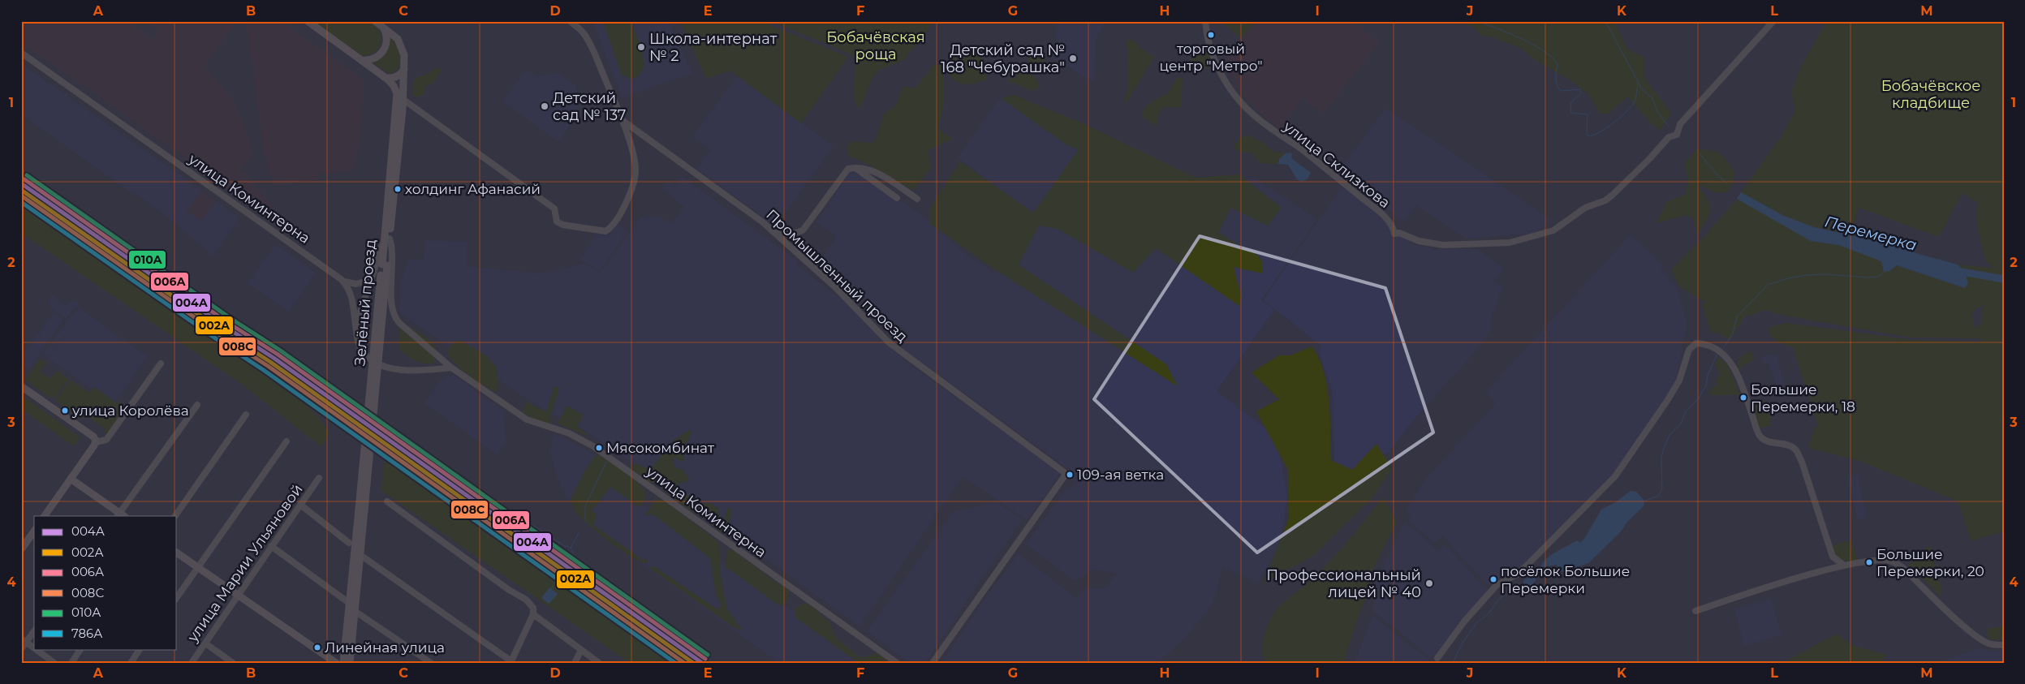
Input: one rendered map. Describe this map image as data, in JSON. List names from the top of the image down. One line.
{"streets":{"main road":["Зелёный проезд"],"street":["улица Склизкова","улица Коминтерна","Промышленный проезд","улица Марии Ульяновой"]},"water":["Перемерка"],"parks":["Бобачёвская роща","Бобачёвское кладбище"],"places":["торговый центр \"Метро\"","Школа-интернат № 2","Детский сад № 168 \"Чебурашка\"","Детский сад № 137","холдинг Афанасий","Большие Перемерки, 18","улица Королёва","Мясокомбинат","109-ая ветка","Большие Перемерки, 20","посёлок Большие Перемерки","Профессиональный лицей № 40","Линейная улица"],"lines":["transit line 010А","transit line 006А","transit line 004А","transit line 002А","transit line 008С","transit line 786А"],"legend":["004А","002А","006А","008С","010А","786А"],"grid":{"columns":["A","B","C","D","E","F","G","H","I","J","K","L","M"],"rows":["1","2","3","4"]}}
